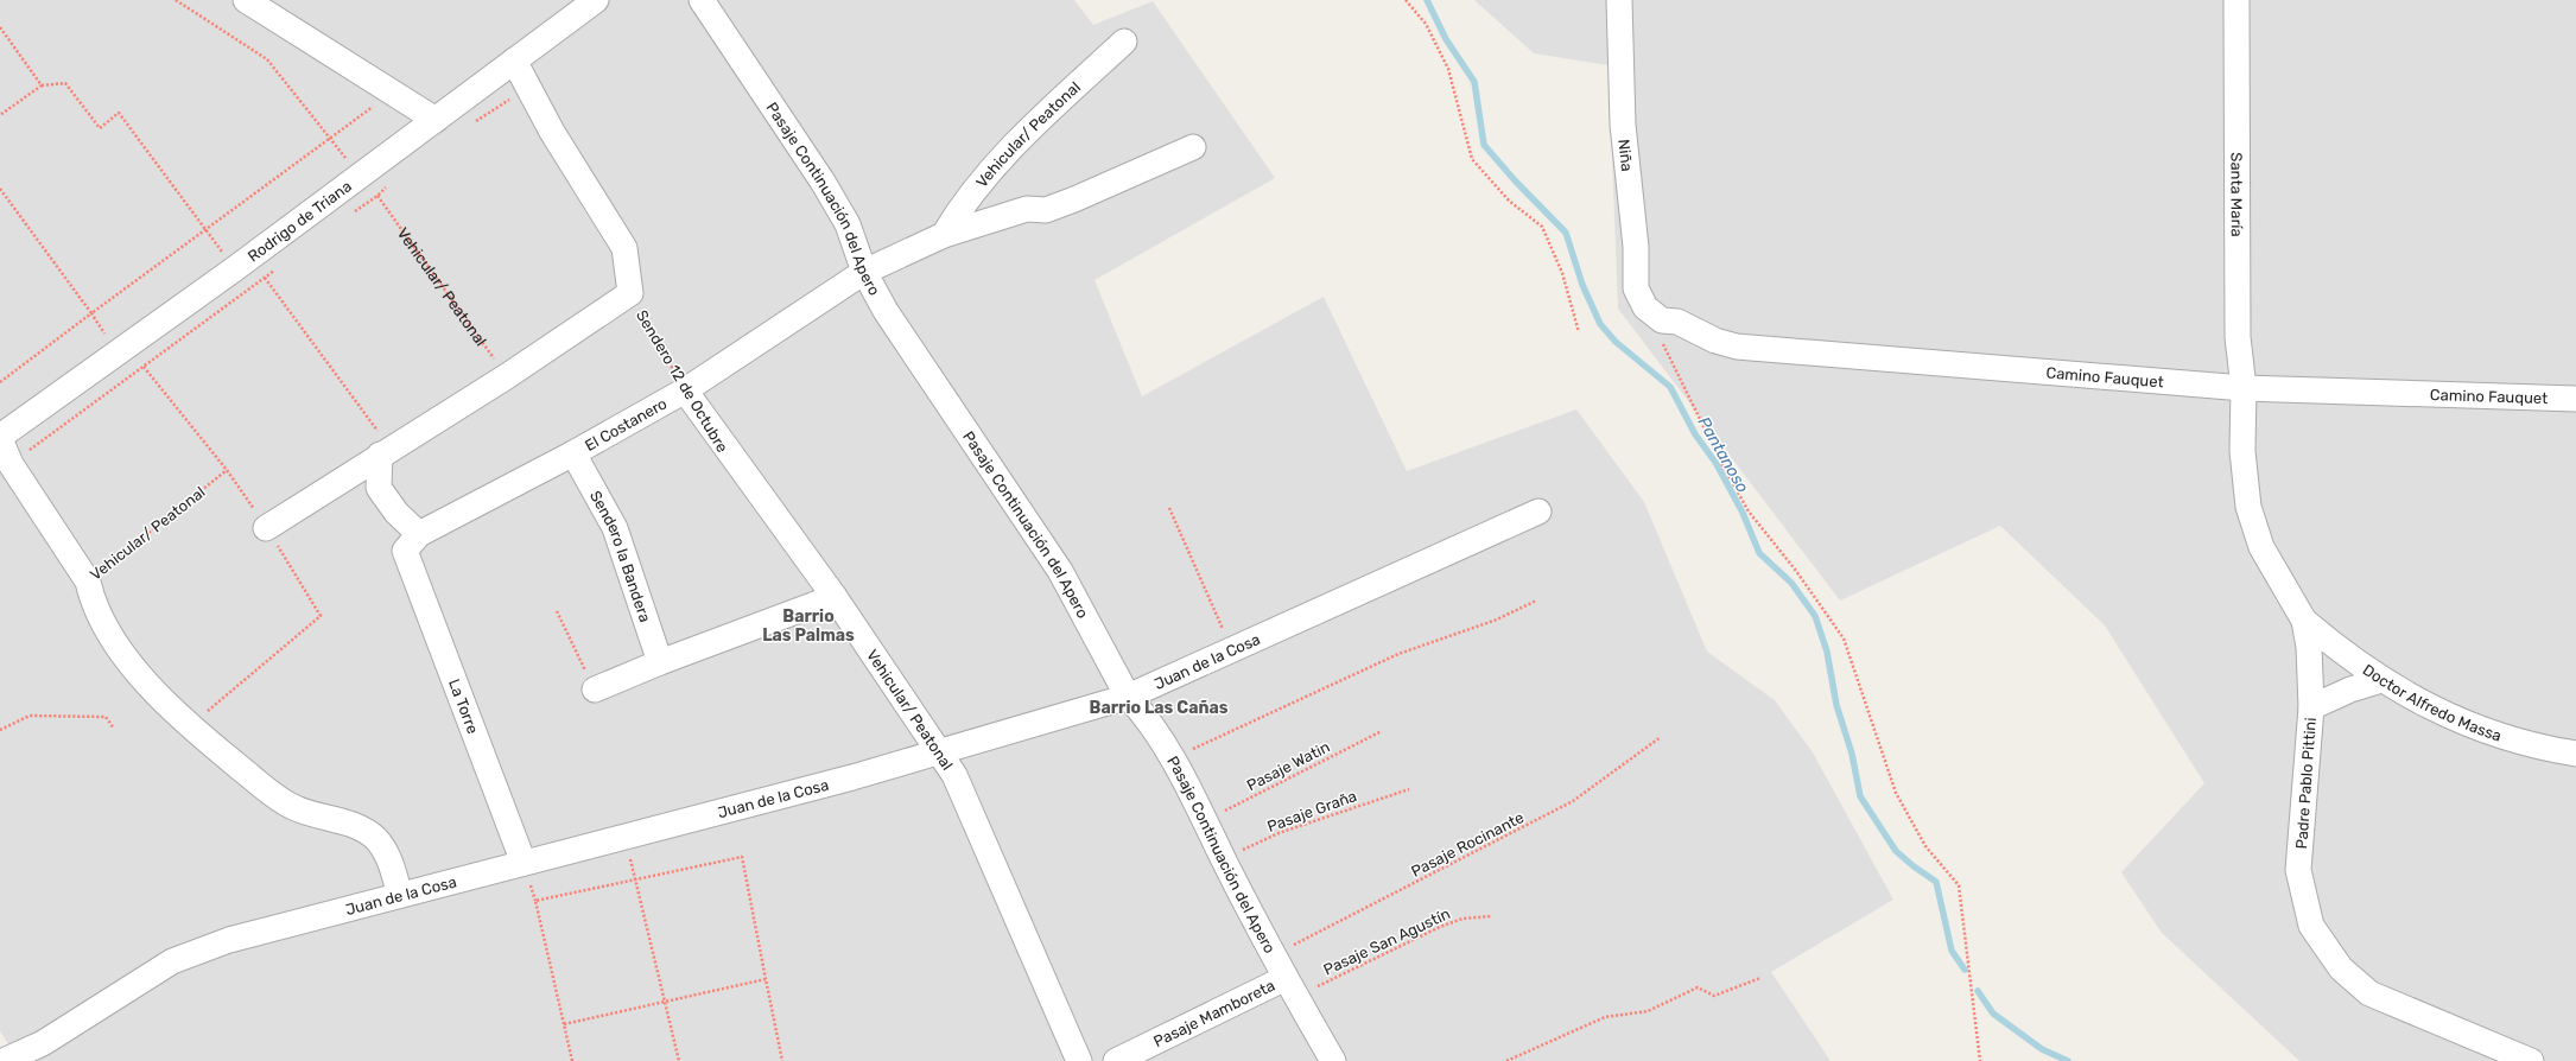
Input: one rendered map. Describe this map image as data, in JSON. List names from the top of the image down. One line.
{"streets":{"street":["Vehicular/ Peatonal","Niña","Santa María","Pasaje Continuación del Apero","Rodrigo de Triana","Camino Fauquet","Sendero 12 de Octubre","El Costanero","Sendero la Bandera","Juan de la Cosa","Doctor Alfredo Massa","La Torre","Padre Pablo Pittini","Pasaje Mamboreta"],"path":["Pasaje Watin","Pasaje Graña","Pasaje Rocinante","Pasaje San Agustín"]},"crossings":[["Vehicular/ Peatonal","Rodrigo de Triana"],["Vehicular/ Peatonal","Sendero 12 de Octubre"],["Vehicular/ Peatonal","El Costanero"],["Vehicular/ Peatonal","Juan de la Cosa"],["Niña","Camino Fauquet"],["Santa María","Camino Fauquet"],["Santa María","Padre Pablo Pittini"],["Pasaje Continuación del Apero","El Costanero"],["Pasaje Continuación del Apero","Juan de la Cosa"],["Pasaje Continuación del Apero","Pasaje Watin"],["Pasaje Continuación del Apero","Pasaje Graña"],["Pasaje Continuación del Apero","Pasaje Rocinante"],["Pasaje Continuación del Apero","Pasaje San Agustín"],["Pasaje Continuación del Apero","Pasaje Mamboreta"],["Rodrigo de Triana","Sendero 12 de Octubre"],["Camino Fauquet","Padre Pablo Pittini"],["Sendero 12 de Octubre","El Costanero"],["El Costanero","Sendero la Bandera"],["El Costanero","La Torre"],["Juan de la Cosa","La Torre"],["Doctor Alfredo Massa","Padre Pablo Pittini"],["Pasaje San Agustín","Pasaje Mamboreta"]],"districts":["Barrio Las Palmas","Barrio Las Cañas"],"water":["Pantanoso"]}
